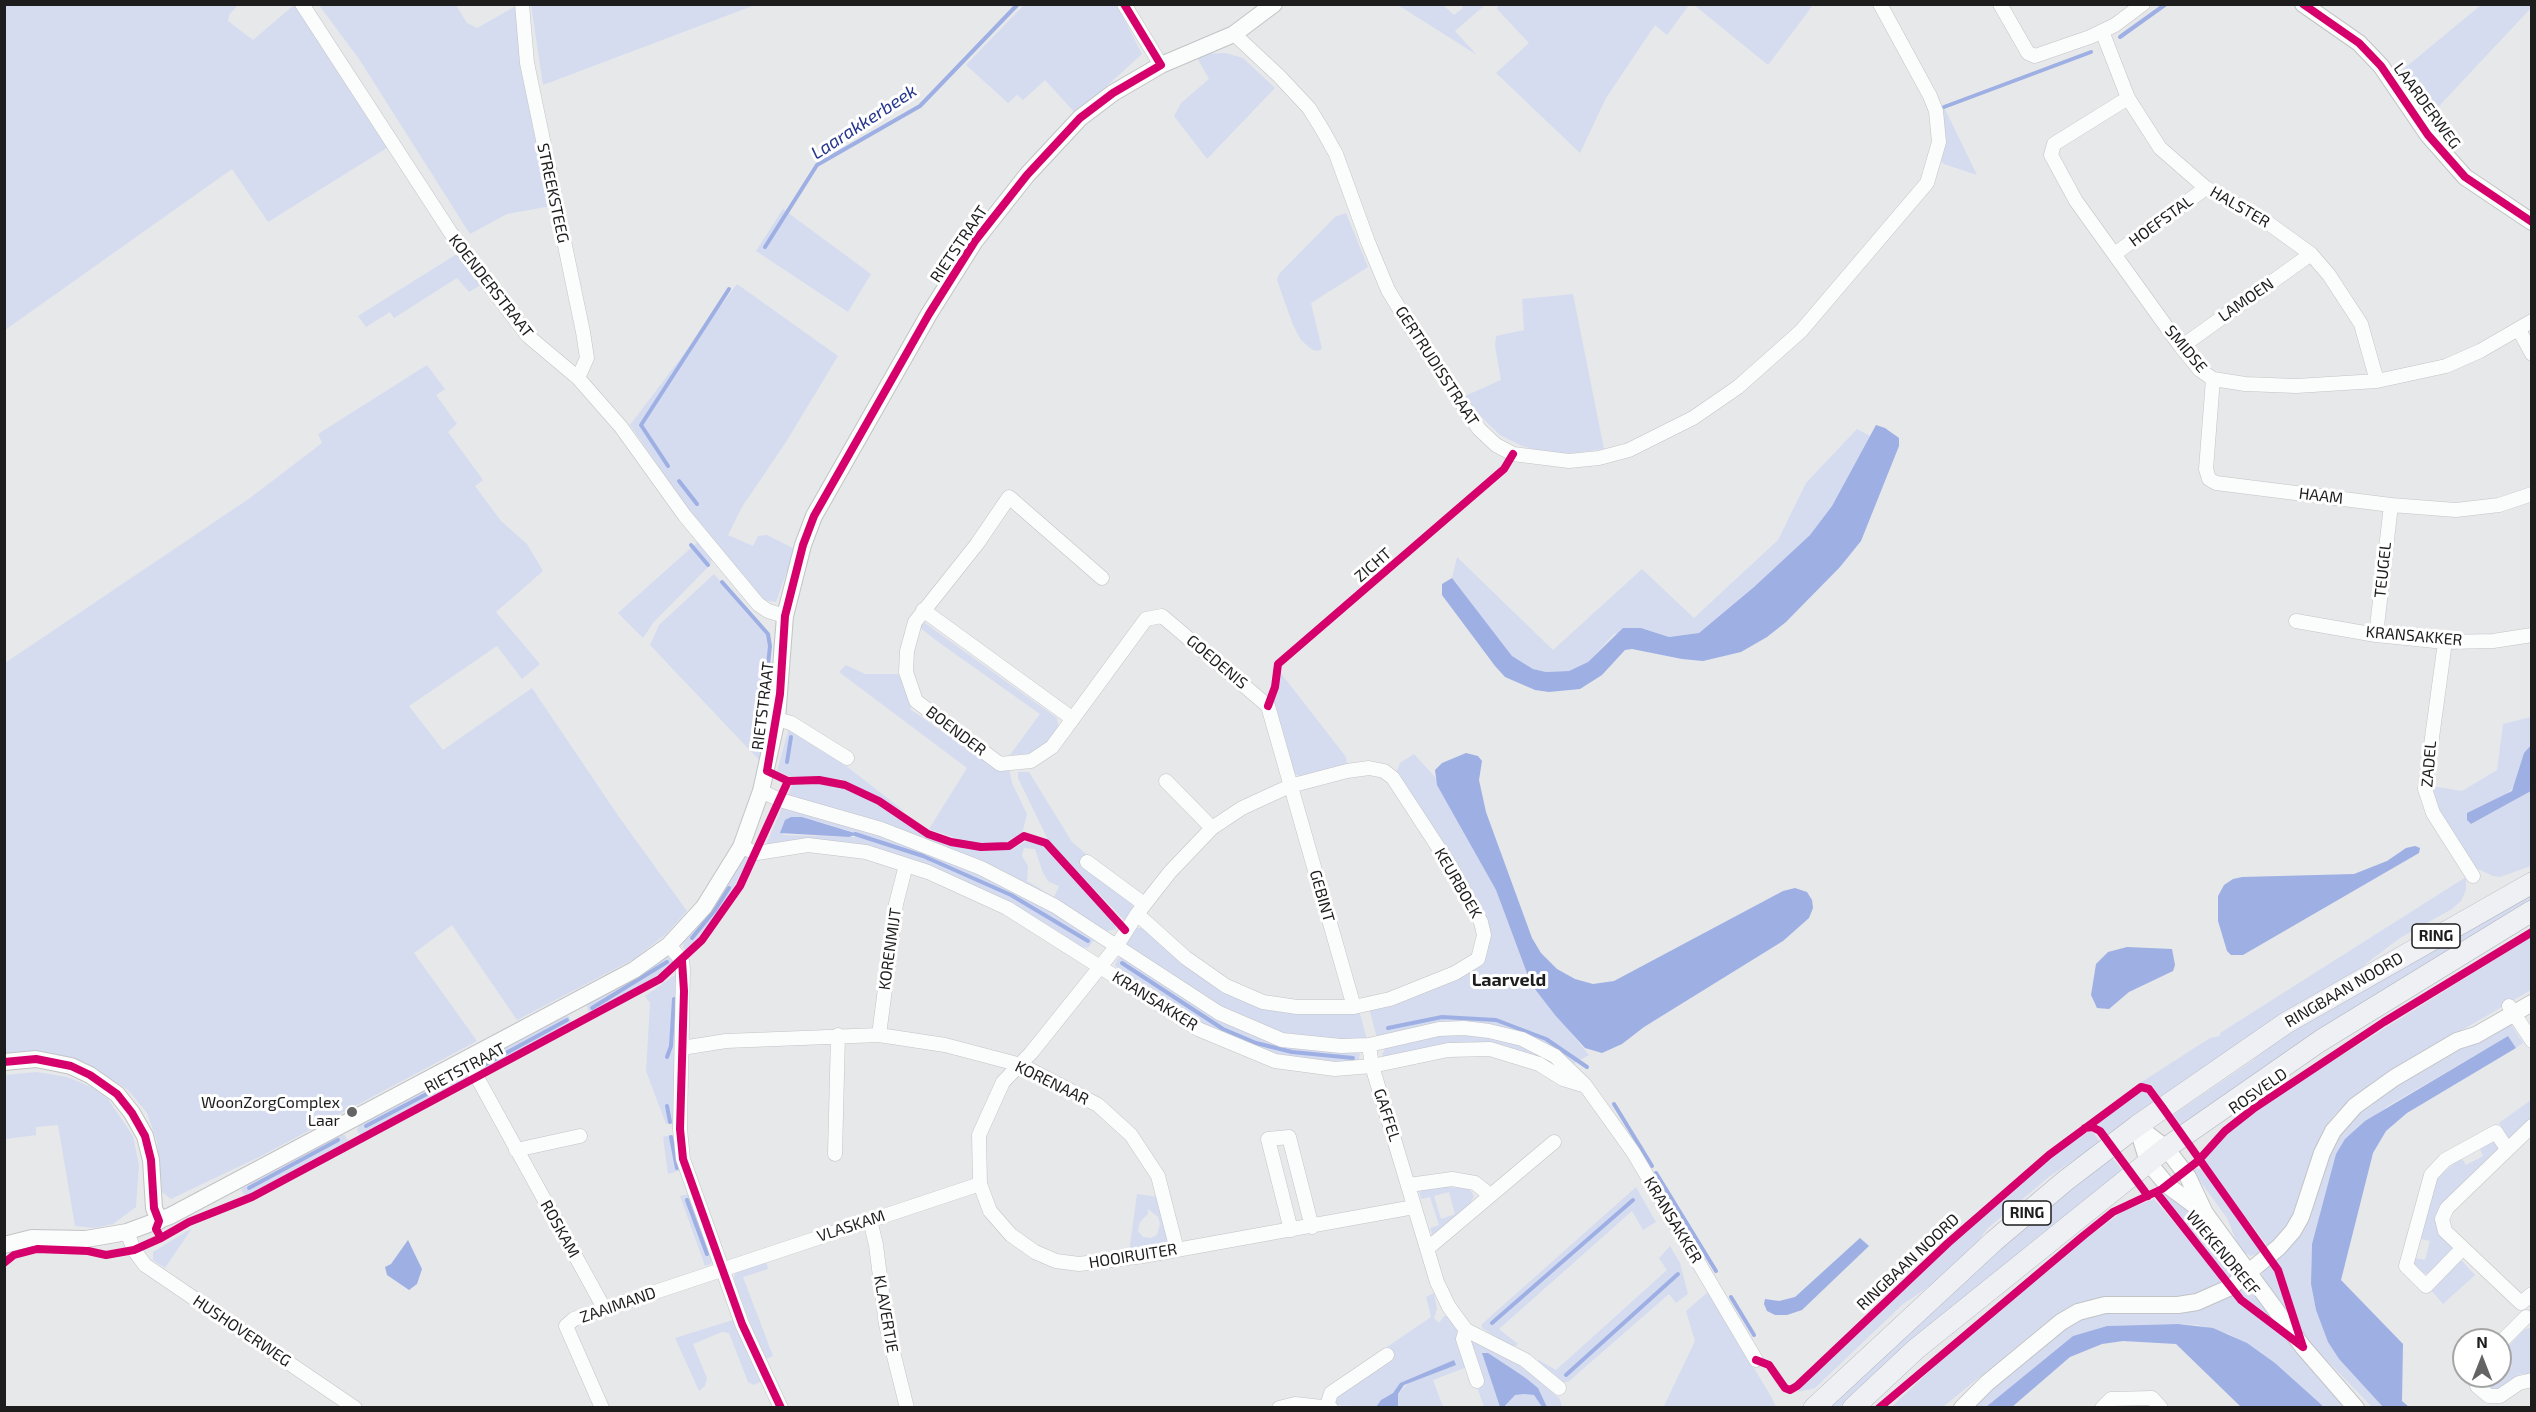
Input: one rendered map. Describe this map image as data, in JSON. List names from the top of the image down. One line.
{"streets":{"main road":["RING","RINGBAAN NOORD"],"street":["LAARDERWEG","STREEKSTEEG","HALSTER","HOEFSTAL","RIETSTRAAT","KOENDERSTRAAT","LAMOEN","SMIDSE","GERTRUDISSTRAAT","HAAM","TEUGEL","KRANSAKKER","GOEDENIS","BOENDER","ZADEL","KEURBOEK","GEBINT","KORENMIJT","KORENAAR","GAFFEL","VLASKAM","ROSKAM","WIEKENDREEF","HOOIRUITER","ZAAIMAND","KLAVERTJE","HUSHOVERWEG"],"cycle path":["ZICHT","ROSVELD"]},"crossings":[["STREEKSTEEG","KOENDERSTRAAT"],["HALSTER","HOEFSTAL"],["HALSTER","LAMOEN"],["HALSTER","SMIDSE"],["HOEFSTAL","SMIDSE"],["RIETSTRAAT","KOENDERSTRAAT"],["RIETSTRAAT","GERTRUDISSTRAAT"],["RIETSTRAAT","KRANSAKKER"],["RIETSTRAAT","ROSKAM"],["RIETSTRAAT","HUSHOVERWEG"],["LAMOEN","SMIDSE"],["SMIDSE","HAAM"],["HAAM","TEUGEL"],["TEUGEL","KRANSAKKER"],["KRANSAKKER","ZADEL"],["KRANSAKKER","KEURBOEK"],["KRANSAKKER","KORENMIJT"],["KRANSAKKER","GAFFEL"],["KRANSAKKER","HOOIRUITER"],["GOEDENIS","BOENDER"],["GOEDENIS","KEURBOEK"],["GOEDENIS","GEBINT"],["KEURBOEK","GEBINT"],["KEURBOEK","HOOIRUITER"],["KORENMIJT","KORENAAR"],["RINGBAAN NOORD","WIEKENDREEF"],["KORENAAR","HOOIRUITER"],["GAFFEL","HOOIRUITER"],["VLASKAM","HOOIRUITER"],["VLASKAM","ZAAIMAND"],["VLASKAM","KLAVERTJE"],["ROSKAM","ZAAIMAND"]],"districts":["Laarveld"],"water":["Laarakkerbeek"],"places":["WoonZorgComplex Laar"],"north":"top"}
